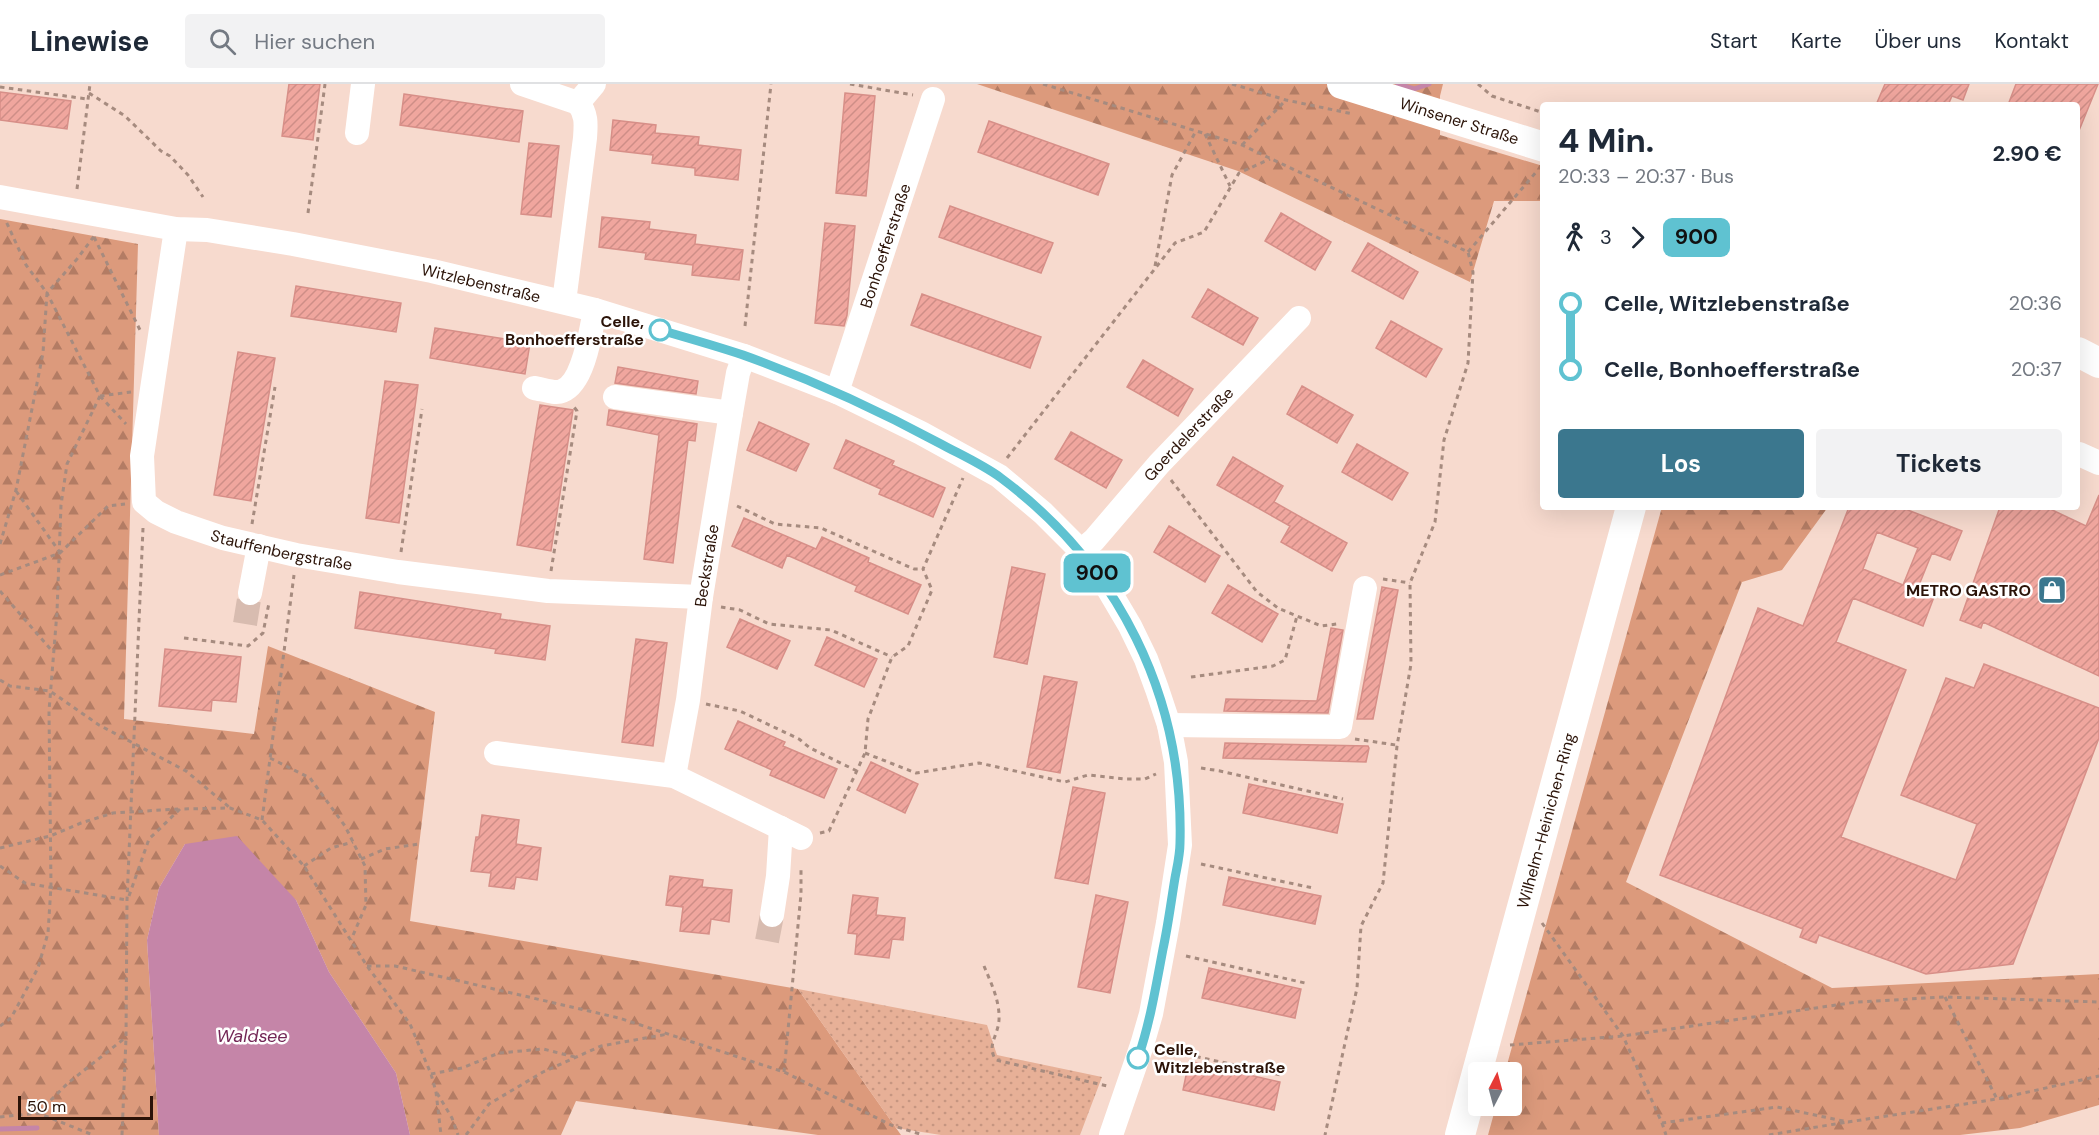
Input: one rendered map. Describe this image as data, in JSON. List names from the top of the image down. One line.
{"streets":{"main road":["Winsener Straße","Wilhelm-Heinichen-Ring"],"street":["Bonhoefferstraße","Witzlebenstraße","Goerdelerstraße","Stauffenbergstraße","Beckstraße"]},"crossings":[["Bonhoefferstraße","Witzlebenstraße"],["Witzlebenstraße","Goerdelerstraße"],["Witzlebenstraße","Beckstraße"],["Stauffenbergstraße","Beckstraße"]],"water":["Waldsee"],"places":{"other":["Celle, Bonhoefferstraße","Celle, Witzlebenstraße"],"shop":["METRO GASTRO"]},"lines":["bus line 900"],"scale_bar":"50 m","north":"top","page":{"header":"Linewise","search":"Hier suchen","nav":["Start","Karte","Über uns","Kontakt"],"on_map":"900","heading":["4 Min.","20:33 – 20:37 · Bus","2.90 €"],"legs":["3","900"],"list":[{"name":"Celle, Witzlebenstraße","value":"20:36"},{"name":"Celle, Bonhoefferstraße","value":"20:37"}],"buttons":["Los","Tickets"],"scale":"50 m"}}
